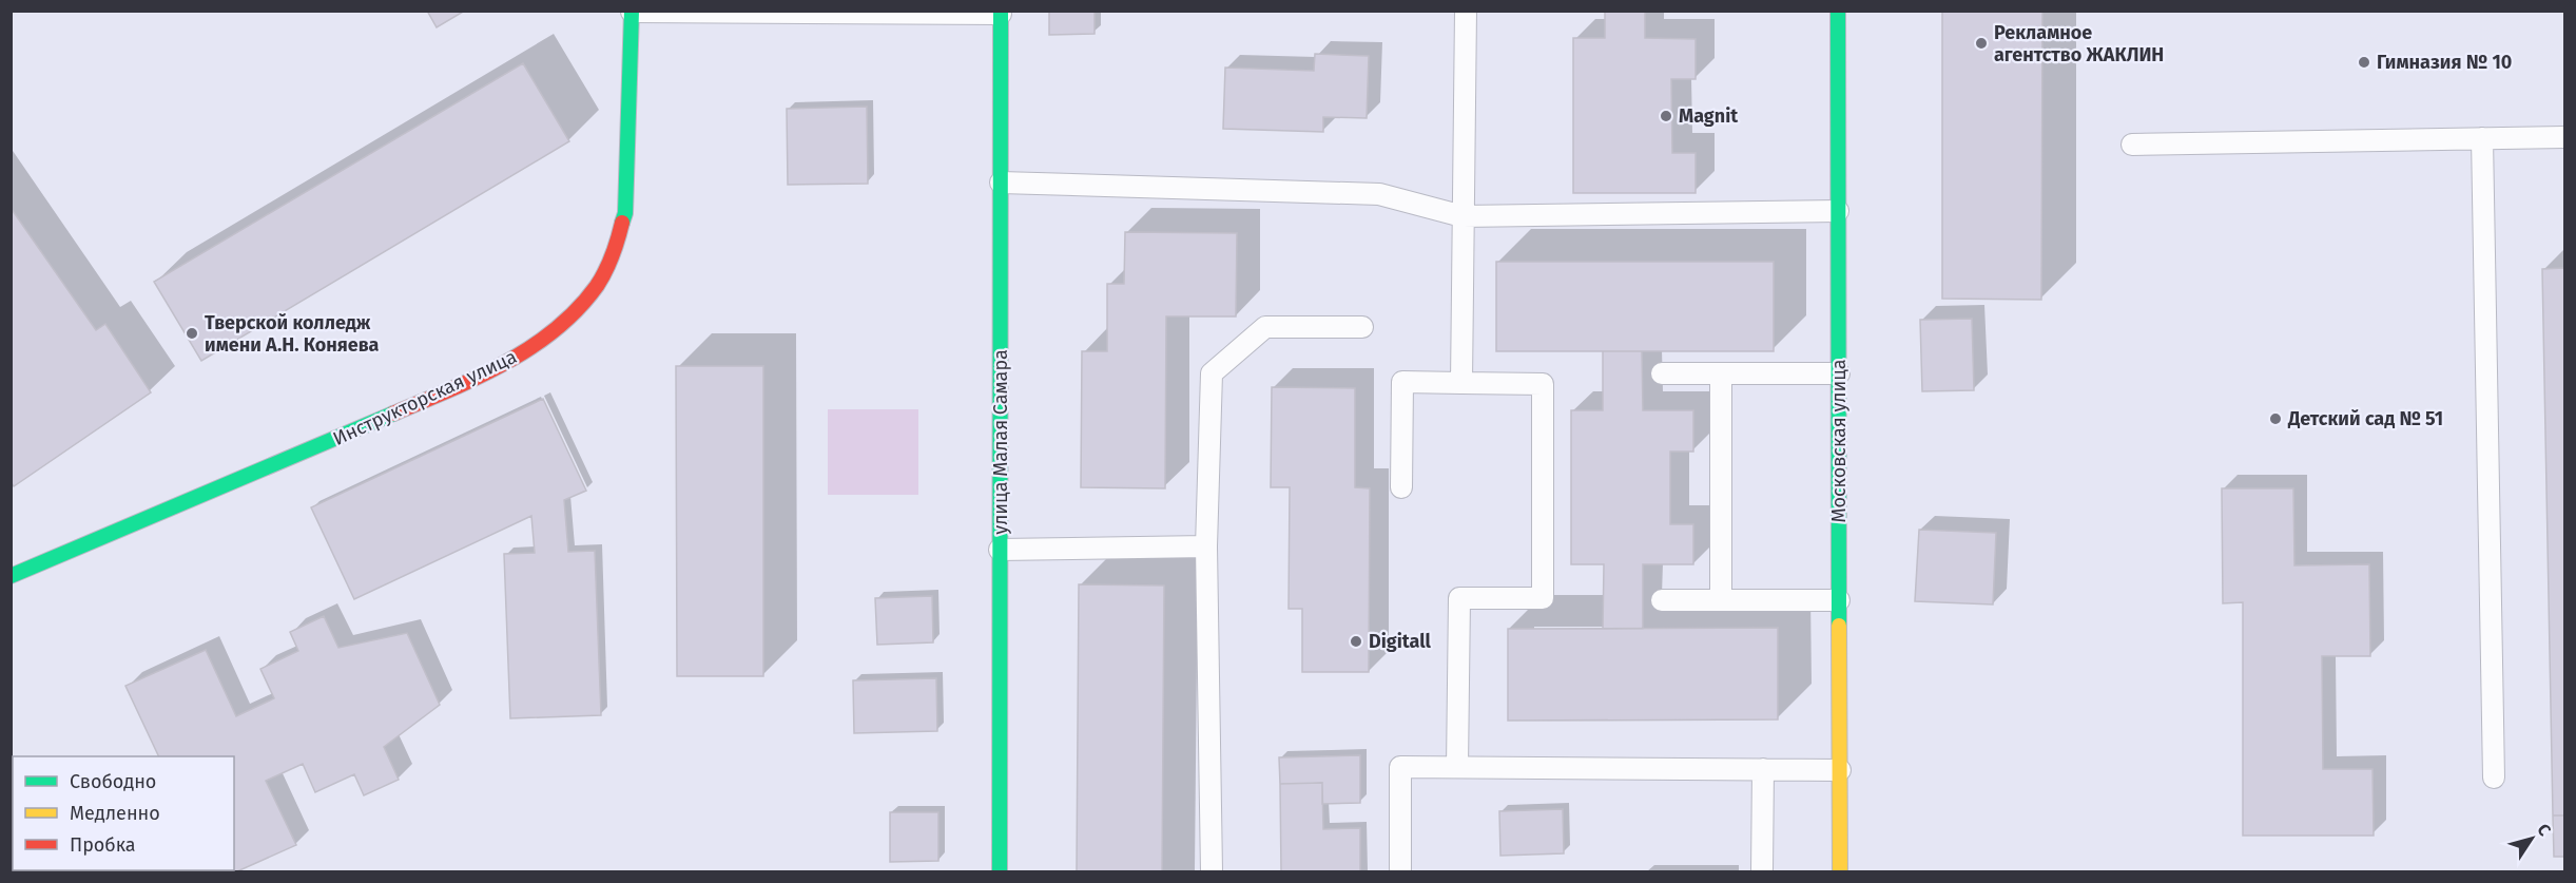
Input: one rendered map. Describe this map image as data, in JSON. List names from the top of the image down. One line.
{"streets":{"street":["Инструкторская улица","Московская улица","улица Малая Самара"]},"places":["Рекламное агентство ЖАКЛИН","Гимназия № 10","Magnit","Тверской колледж имени А.Н. Коняева","Детский сад № 51","Digitall"],"legend":["Свободно","Медленно","Пробка"],"north":"top right"}
